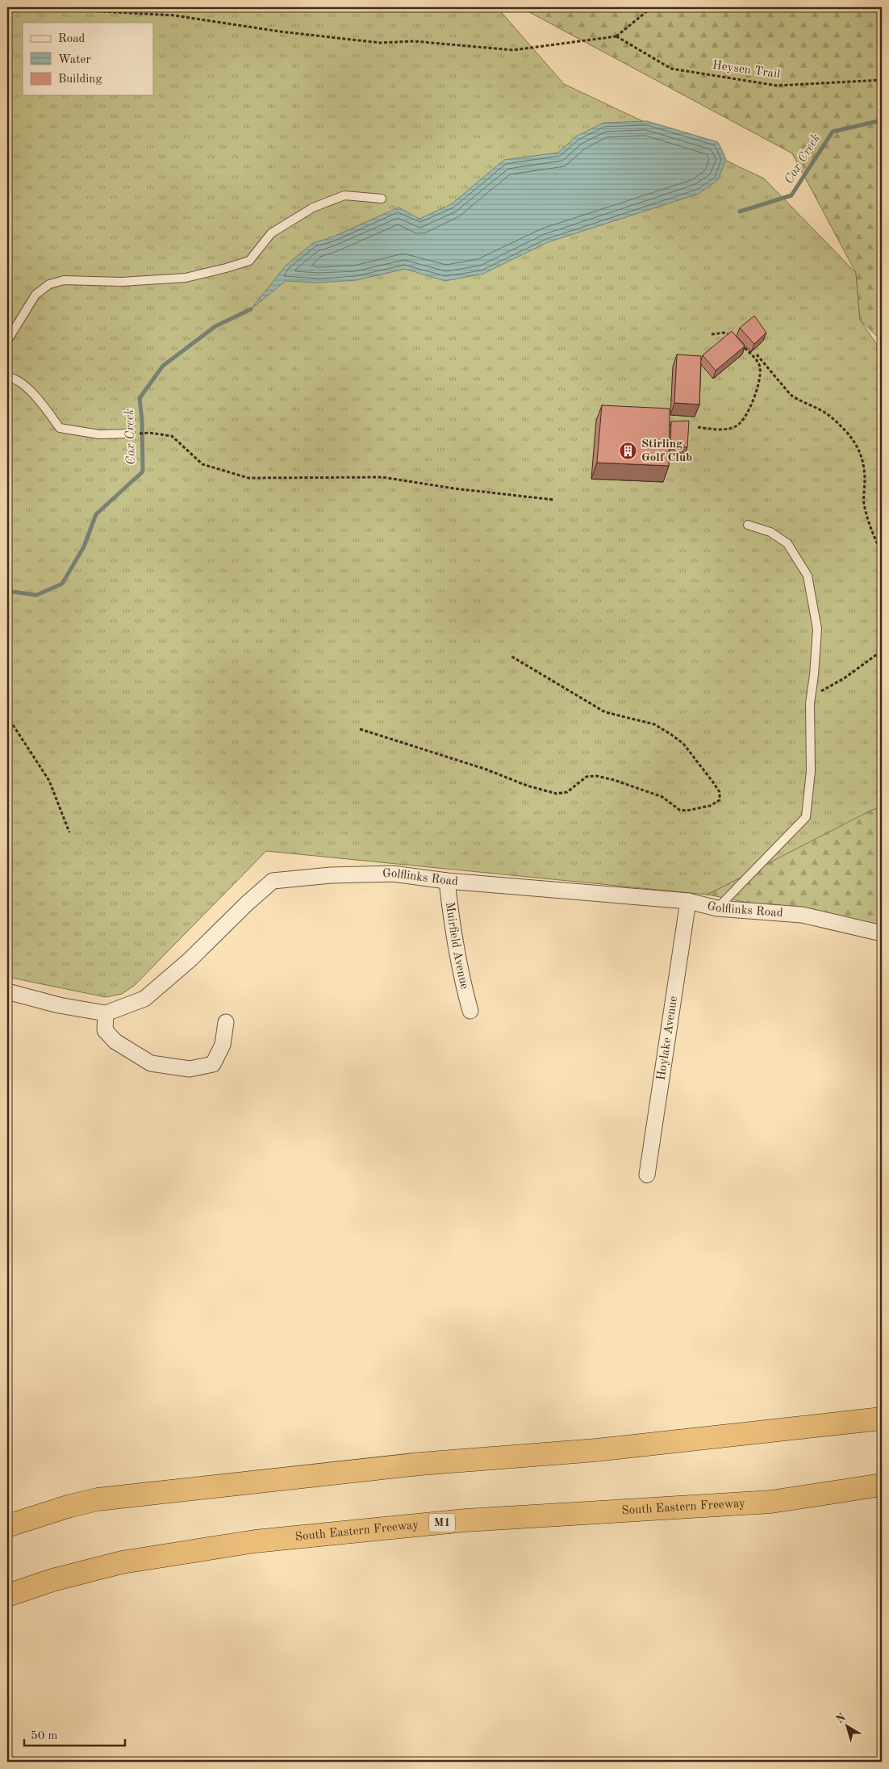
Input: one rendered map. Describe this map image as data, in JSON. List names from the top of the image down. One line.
{"streets":{"highway":["South Eastern Freeway","M1"],"street":["Golflinks Road","Muirfield Avenue","Hoylake Avenue"],"path":["Heysen Trail"]},"crossings":[["Golflinks Road","Muirfield Avenue"],["Golflinks Road","Hoylake Avenue"]],"water":["Cox Creek"],"places":{"building":["Stirling Golf Club"]},"legend":["Road","Water","Building"],"scale_bar":"50 m","north":"top left"}
